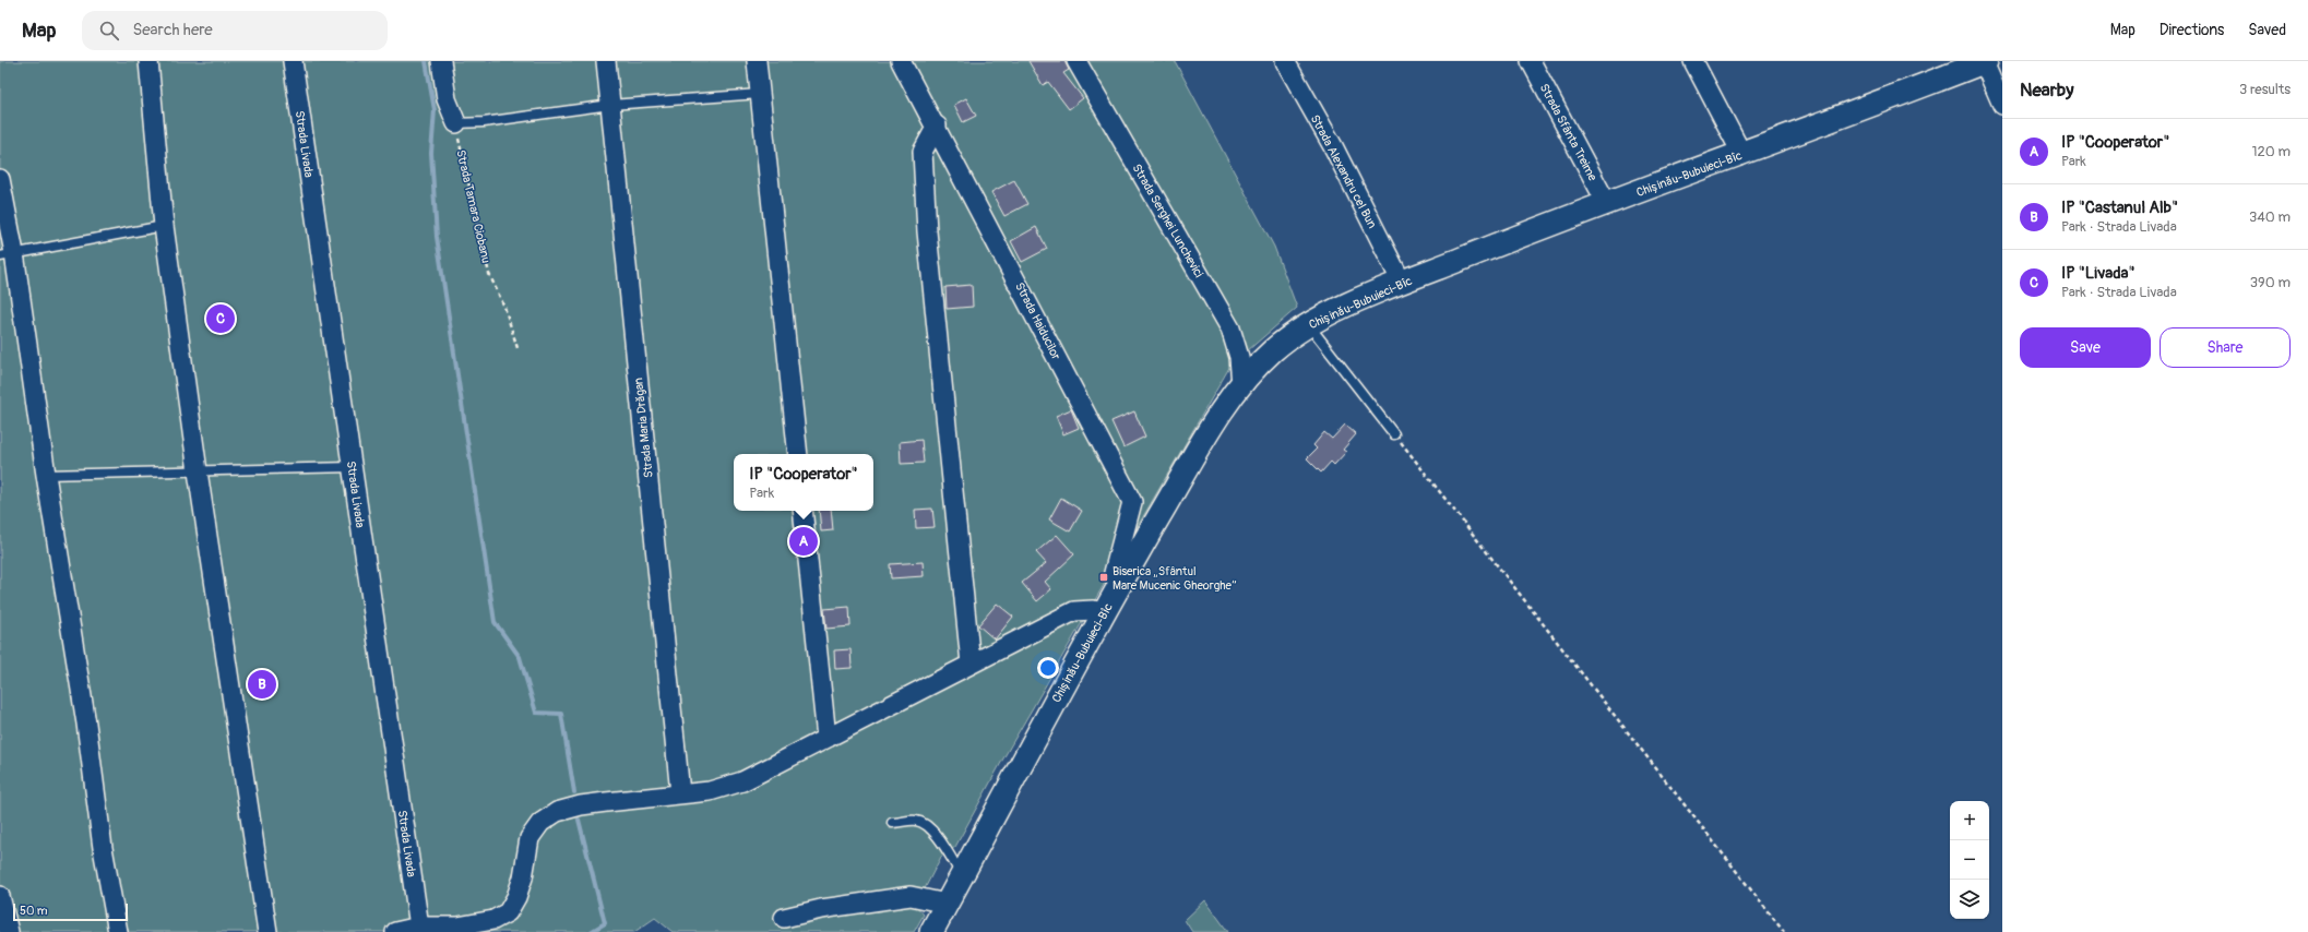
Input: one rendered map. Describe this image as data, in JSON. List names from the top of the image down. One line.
{"streets":{"street":["Strada Sfânta Treime","Strada Livada","Strada Alexandru cel Bun","Chișinău-Bubuieci-Bîc","Strada Serghei Lunchevici","Strada Haiducilor","Strada Maria Drăgan"],"path":["Strada Tamara Ciobanu"]},"crossings":[["Strada Sfânta Treime","Chișinău-Bubuieci-Bîc"],["Strada Alexandru cel Bun","Chișinău-Bubuieci-Bîc"],["Chișinău-Bubuieci-Bîc","Strada Serghei Lunchevici"],["Chișinău-Bubuieci-Bîc","Strada Haiducilor"]],"places":{"transit":["Biserica „Sfântul Mare Mucenic Gheorghe”"]},"scale_bar":"50 m","page":{"header":"Map","search":"Search here","nav":["Map","Directions","Saved"],"heading":["Nearby","3 results"],"list":[{"mark":"A","name":"IP \"Cooperator\"","note":"Park","value":"120 m"},{"mark":"B","name":"IP \"Castanul Alb\"","note":"Park · Strada Livada","value":"340 m"},{"mark":"C","name":"IP \"Livada\"","note":"Park · Strada Livada","value":"390 m"}],"pins":["C","A","B"],"buttons":["Save","Share"],"popup":["IP \"Cooperator\"","Park"],"map_buttons":["+","−"],"scale":"50 m"}}
